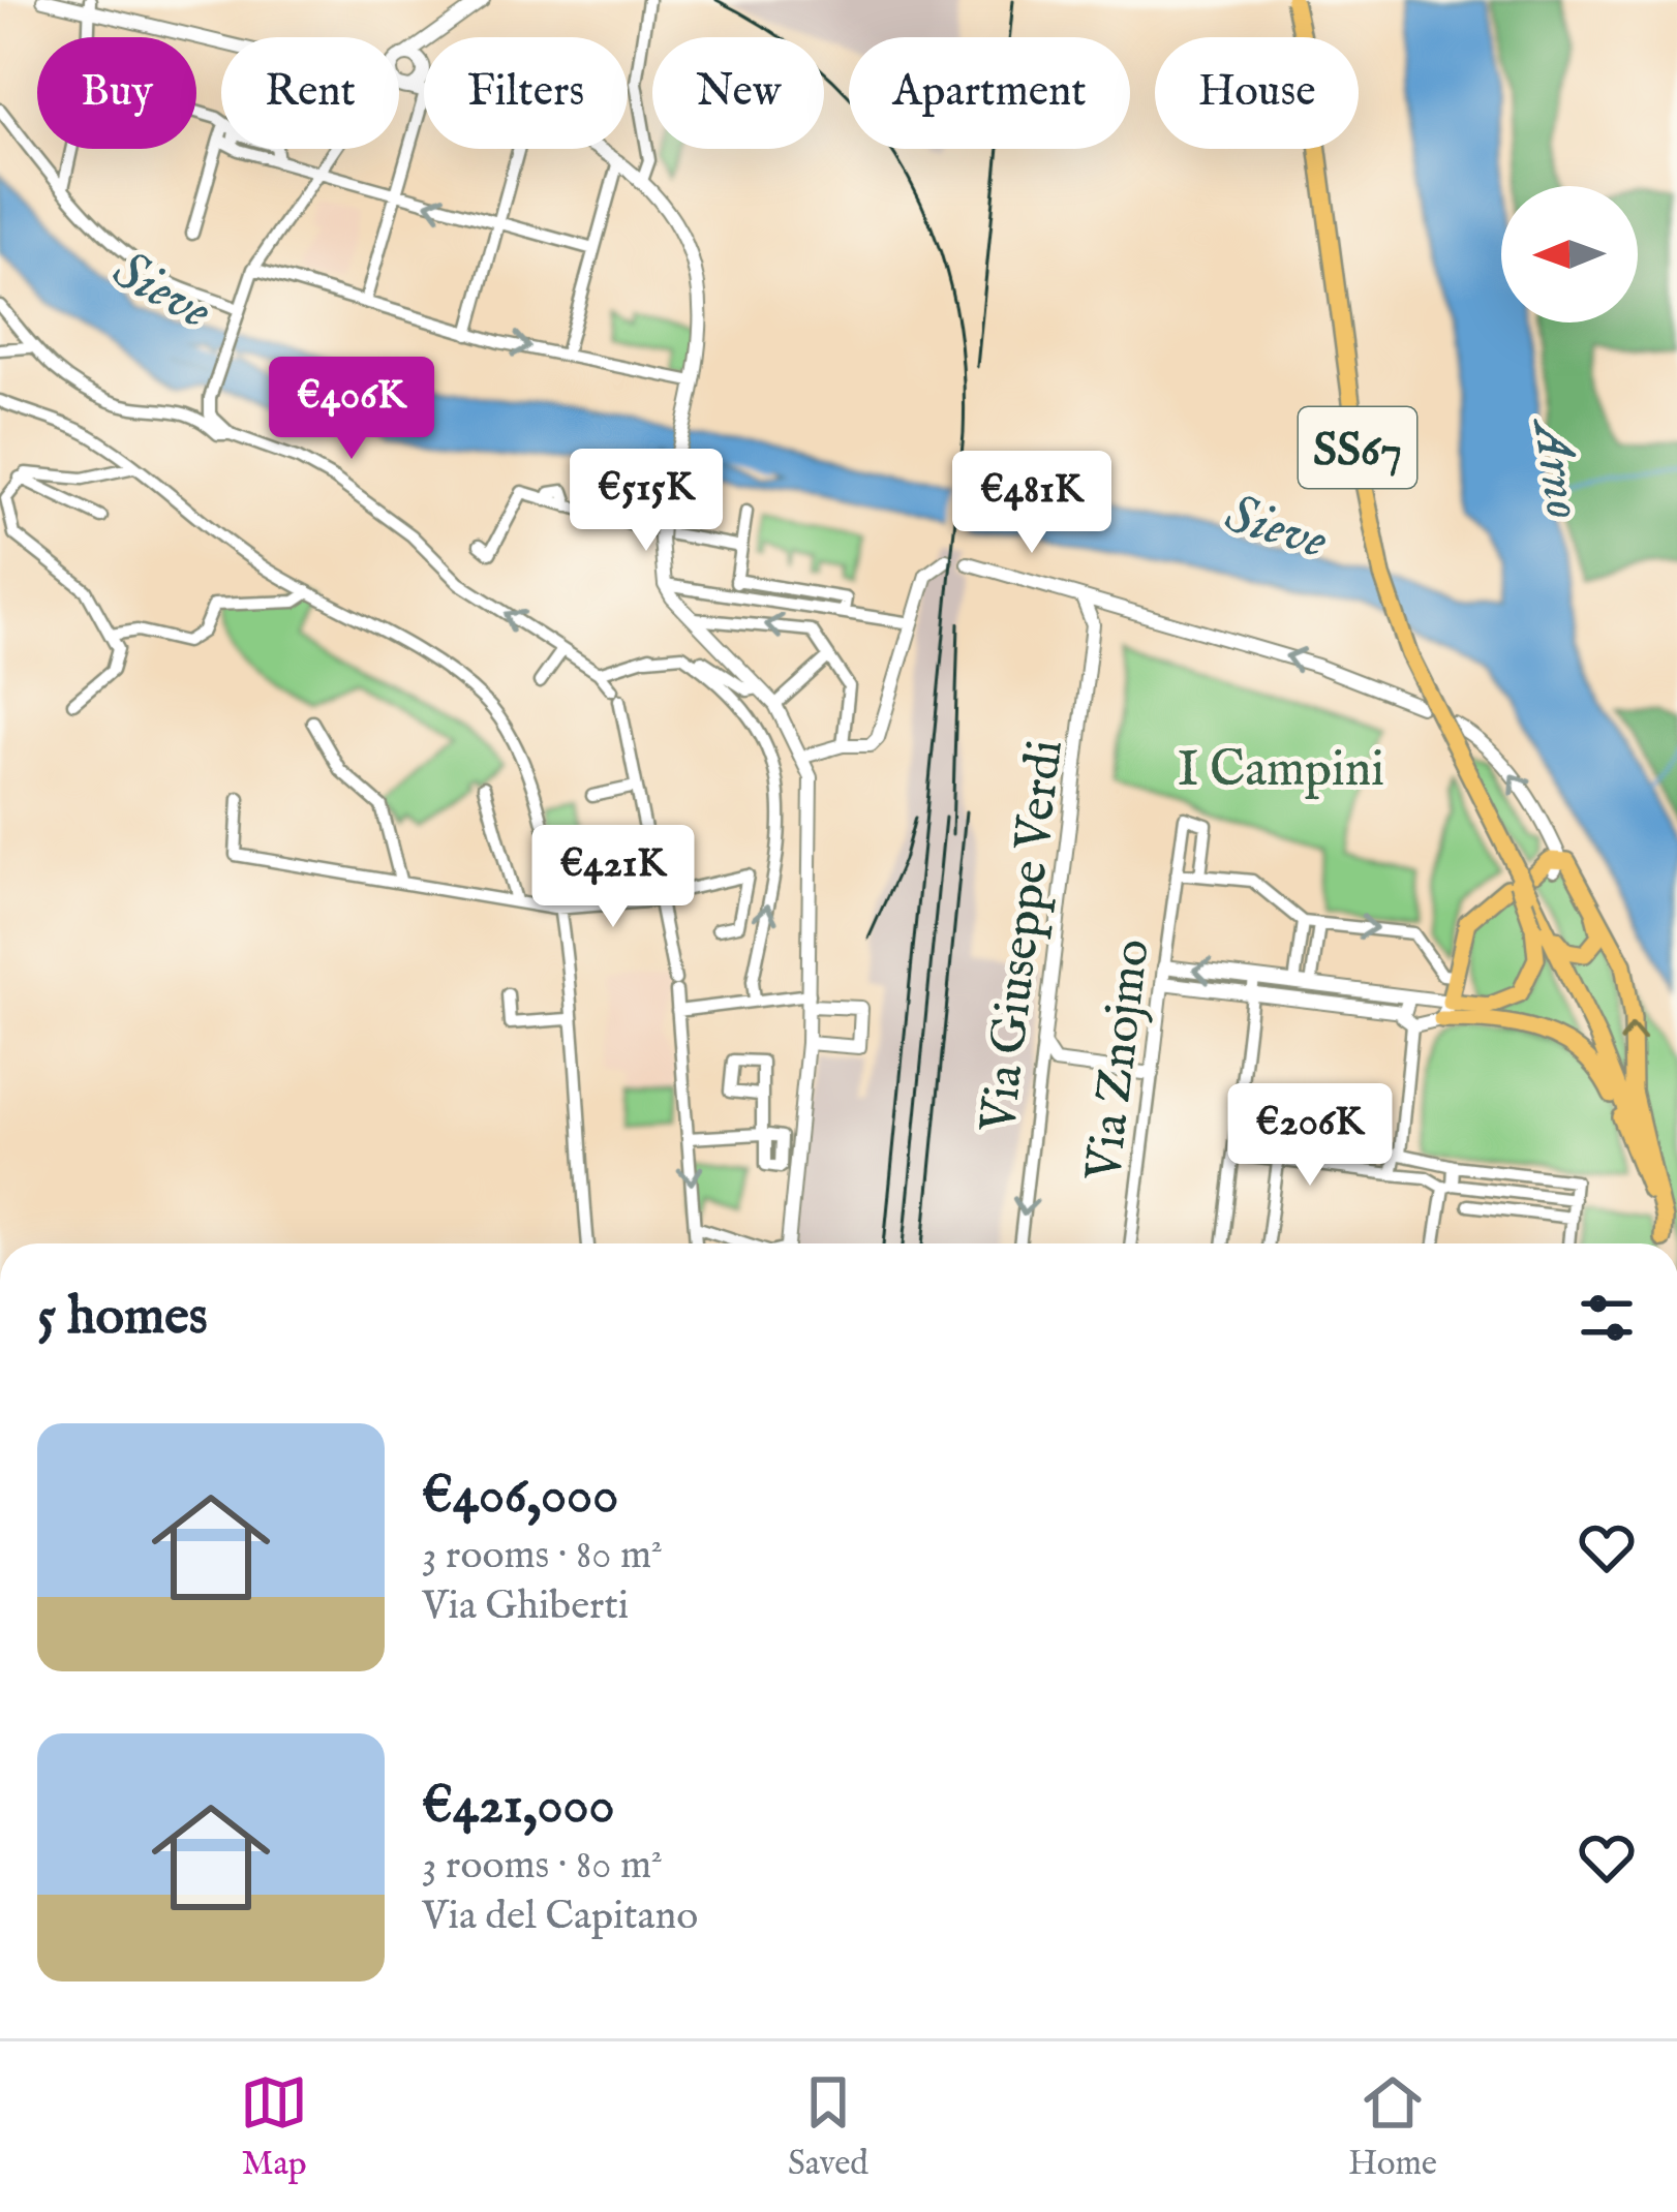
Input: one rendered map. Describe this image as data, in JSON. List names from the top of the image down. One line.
{"streets":{"main road":["SS67"],"street":["Via Giuseppe Verdi","Via Znojmo"]},"water":["Sieve","Arno"],"parks":["I Campini"],"north":"left","page":{"chip":["Buy","Rent","Filters","New","Apartment","House"],"price":["€406K","€515K","€481K","€421K","€206K"],"heading":"5 homes","list":[{"name":"€406,000","note":"3 rooms · 80 m² · Via Ghiberti"},{"name":"€421,000","note":"3 rooms · 80 m² · Via del Capitano"}],"tabs":["Map","Saved","Home"]}}
